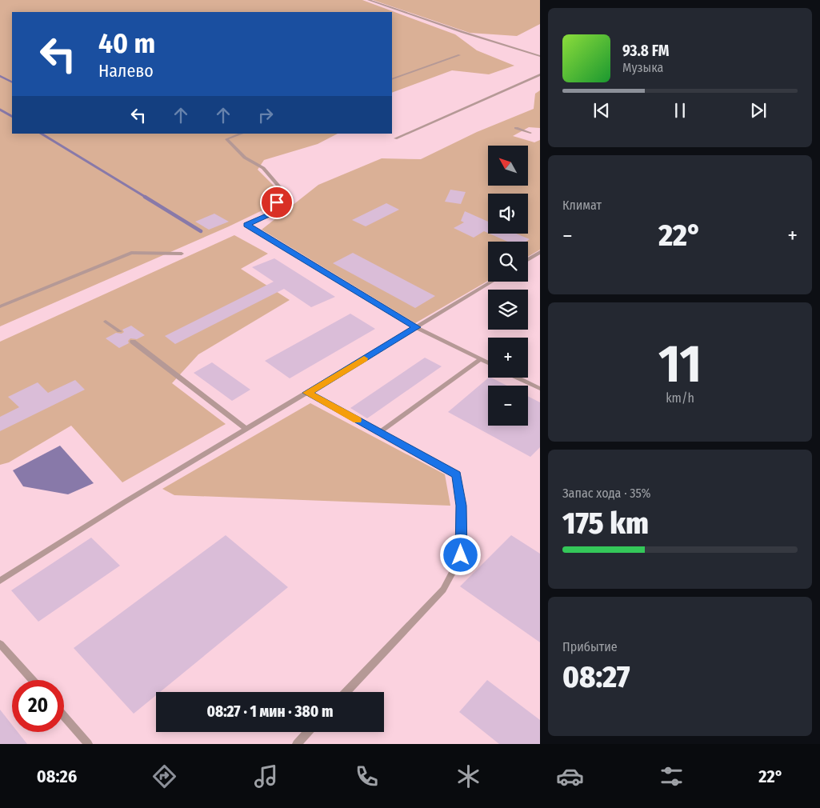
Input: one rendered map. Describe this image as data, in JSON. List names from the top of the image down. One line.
{"north":"top left","page":{"turn":["40 m","Налево"],"song":["93.8 FM","Музыка"],"map_buttons":["+","−"],"tile":["Климат",["11","km/h"],["Запас хода · 35%","175 km"],["Прибытие","08:27"]],"heat":["−","22°","+"],"limit":"20","trip":"08:27 · 1 мин · 380 m","tabs":["08:26","22°"]}}
